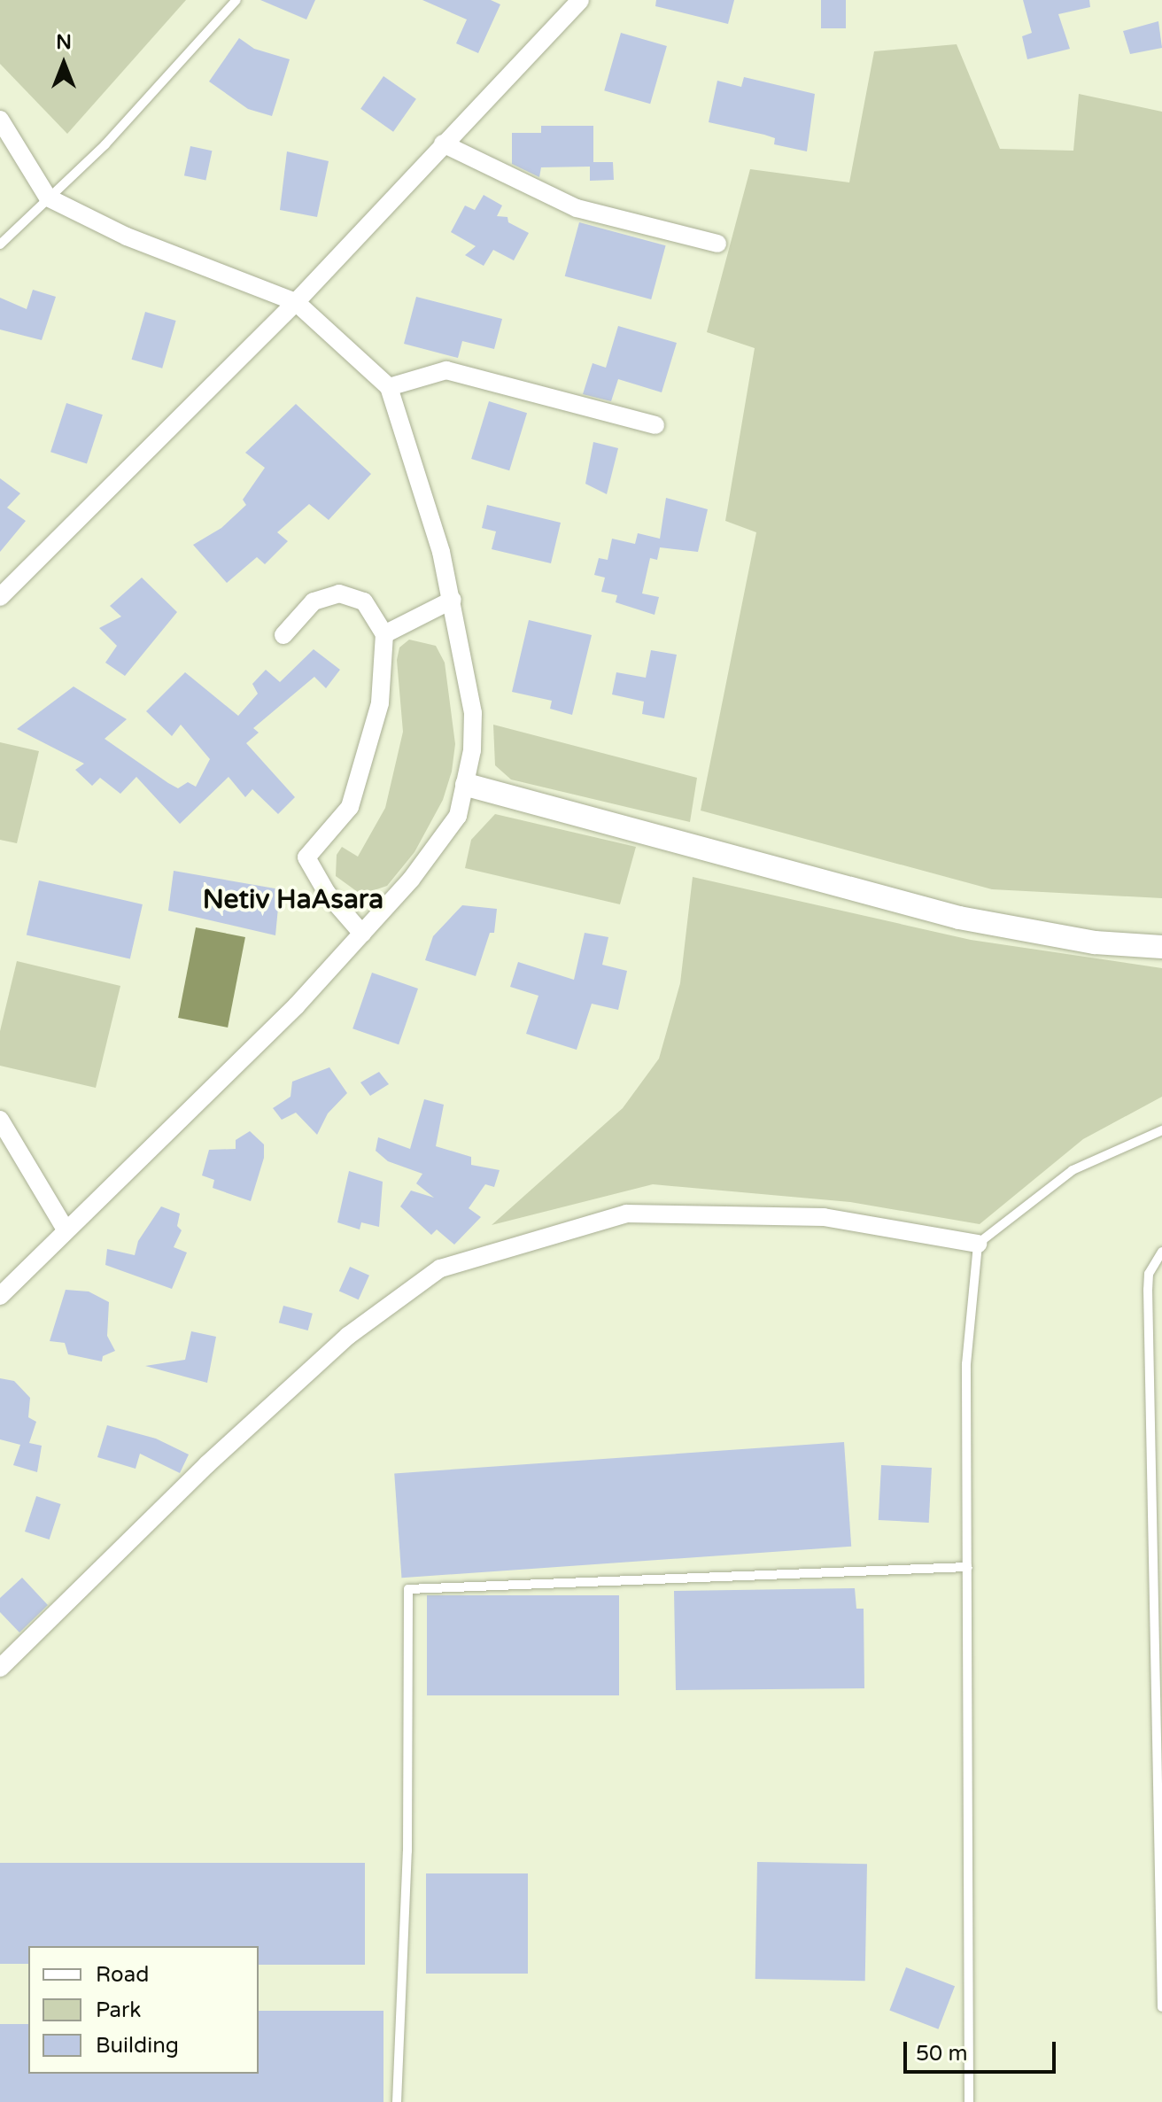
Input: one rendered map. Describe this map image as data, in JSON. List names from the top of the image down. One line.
{"districts":["Netiv HaAsara"],"legend":["Road","Park","Building"],"scale_bar":"50 m","north":"top"}
